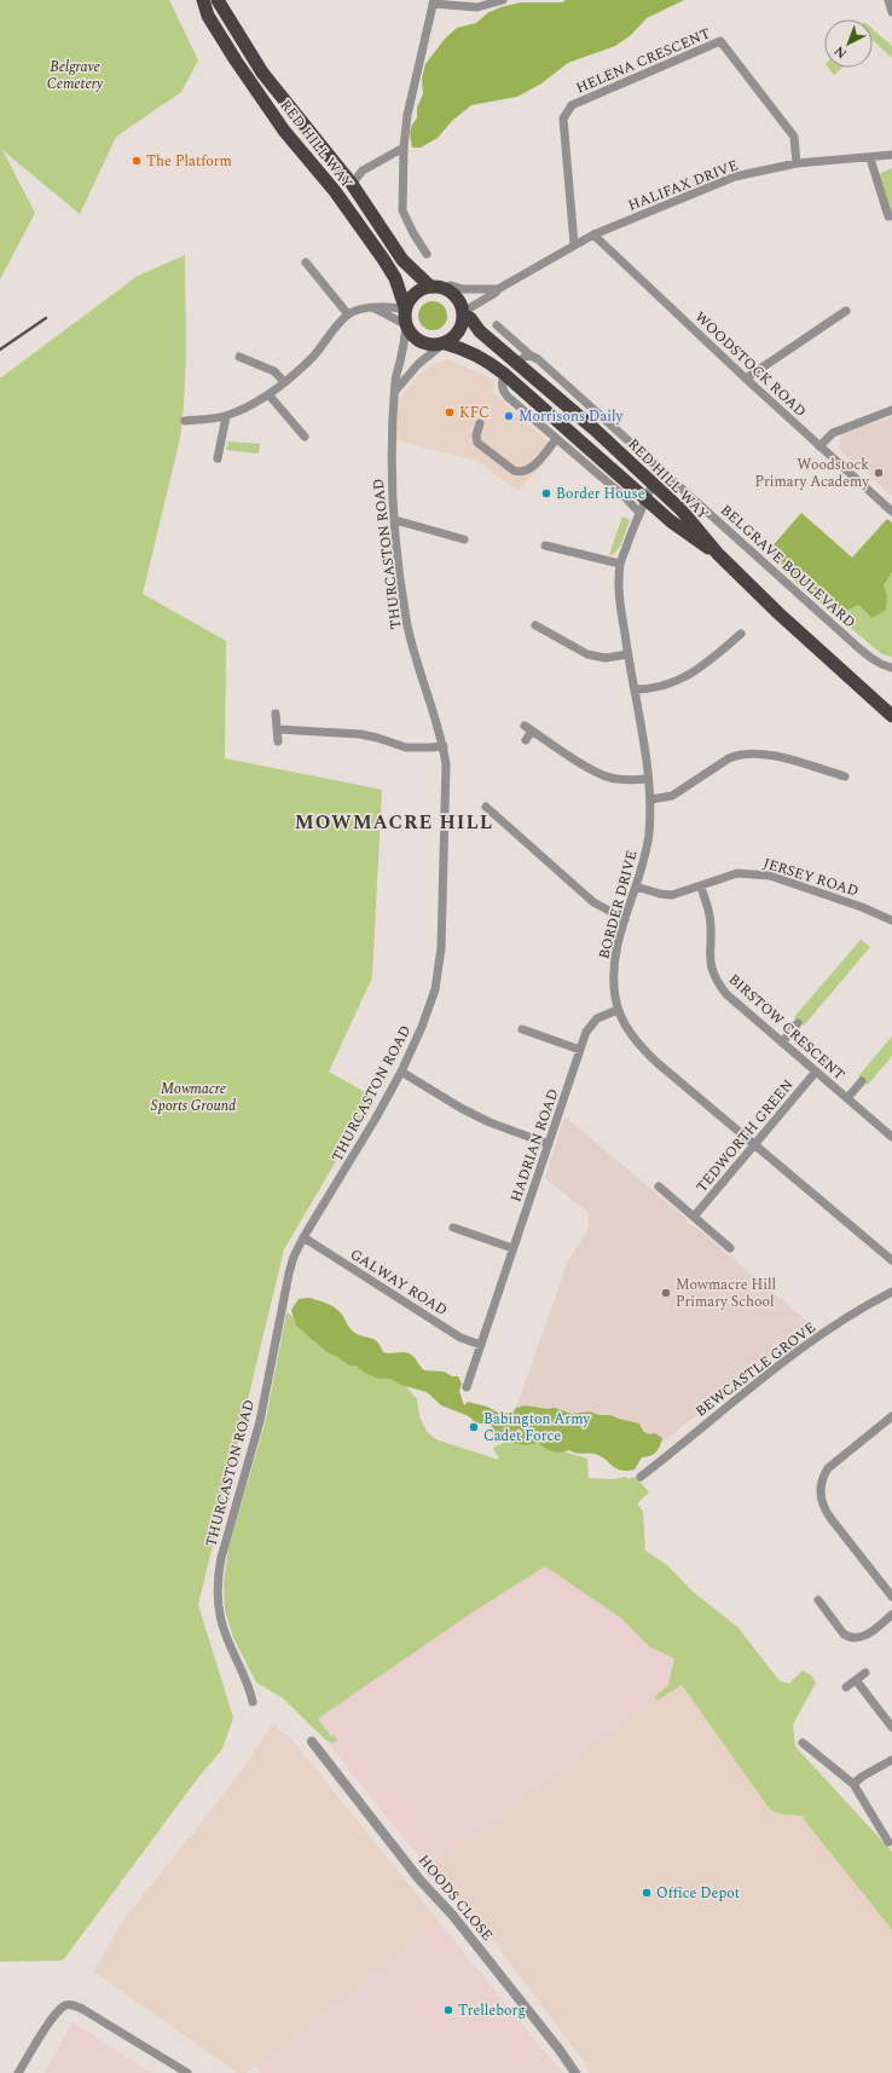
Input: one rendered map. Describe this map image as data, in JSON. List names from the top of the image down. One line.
{"streets":{"highway":["RED HILL WAY"],"street":["HELENA CRESCENT","HALIFAX DRIVE","WOODSTOCK ROAD","THURCASTON ROAD","BELGRAVE BOULEVARD","JERSEY ROAD","BORDER DRIVE","BIRSTOW CRESCENT","TEDWORTH GREEN","HADRIAN ROAD","GALWAY ROAD","BEWCASTLE GROVE","HOODS CLOSE"]},"crossings":[["HELENA CRESCENT","HALIFAX DRIVE"],["RED HILL WAY","HALIFAX DRIVE"],["RED HILL WAY","BORDER DRIVE"],["HALIFAX DRIVE","WOODSTOCK ROAD"],["THURCASTON ROAD","GALWAY ROAD"],["JERSEY ROAD","BORDER DRIVE"],["JERSEY ROAD","BIRSTOW CRESCENT"],["BORDER DRIVE","TEDWORTH GREEN"],["BORDER DRIVE","HADRIAN ROAD"],["BIRSTOW CRESCENT","TEDWORTH GREEN"],["HADRIAN ROAD","GALWAY ROAD"]],"districts":["MOWMACRE HILL"],"parks":["Belgrave Cemetery","Mowmacre Sports Ground"],"places":["The Platform","KFC","Morrisons Daily","Woodstock Primary Academy","Border House","Mowmacre Hill Primary School","Babington Army Cadet Force","Office Depot","Trelleborg"],"north":"bottom left"}
